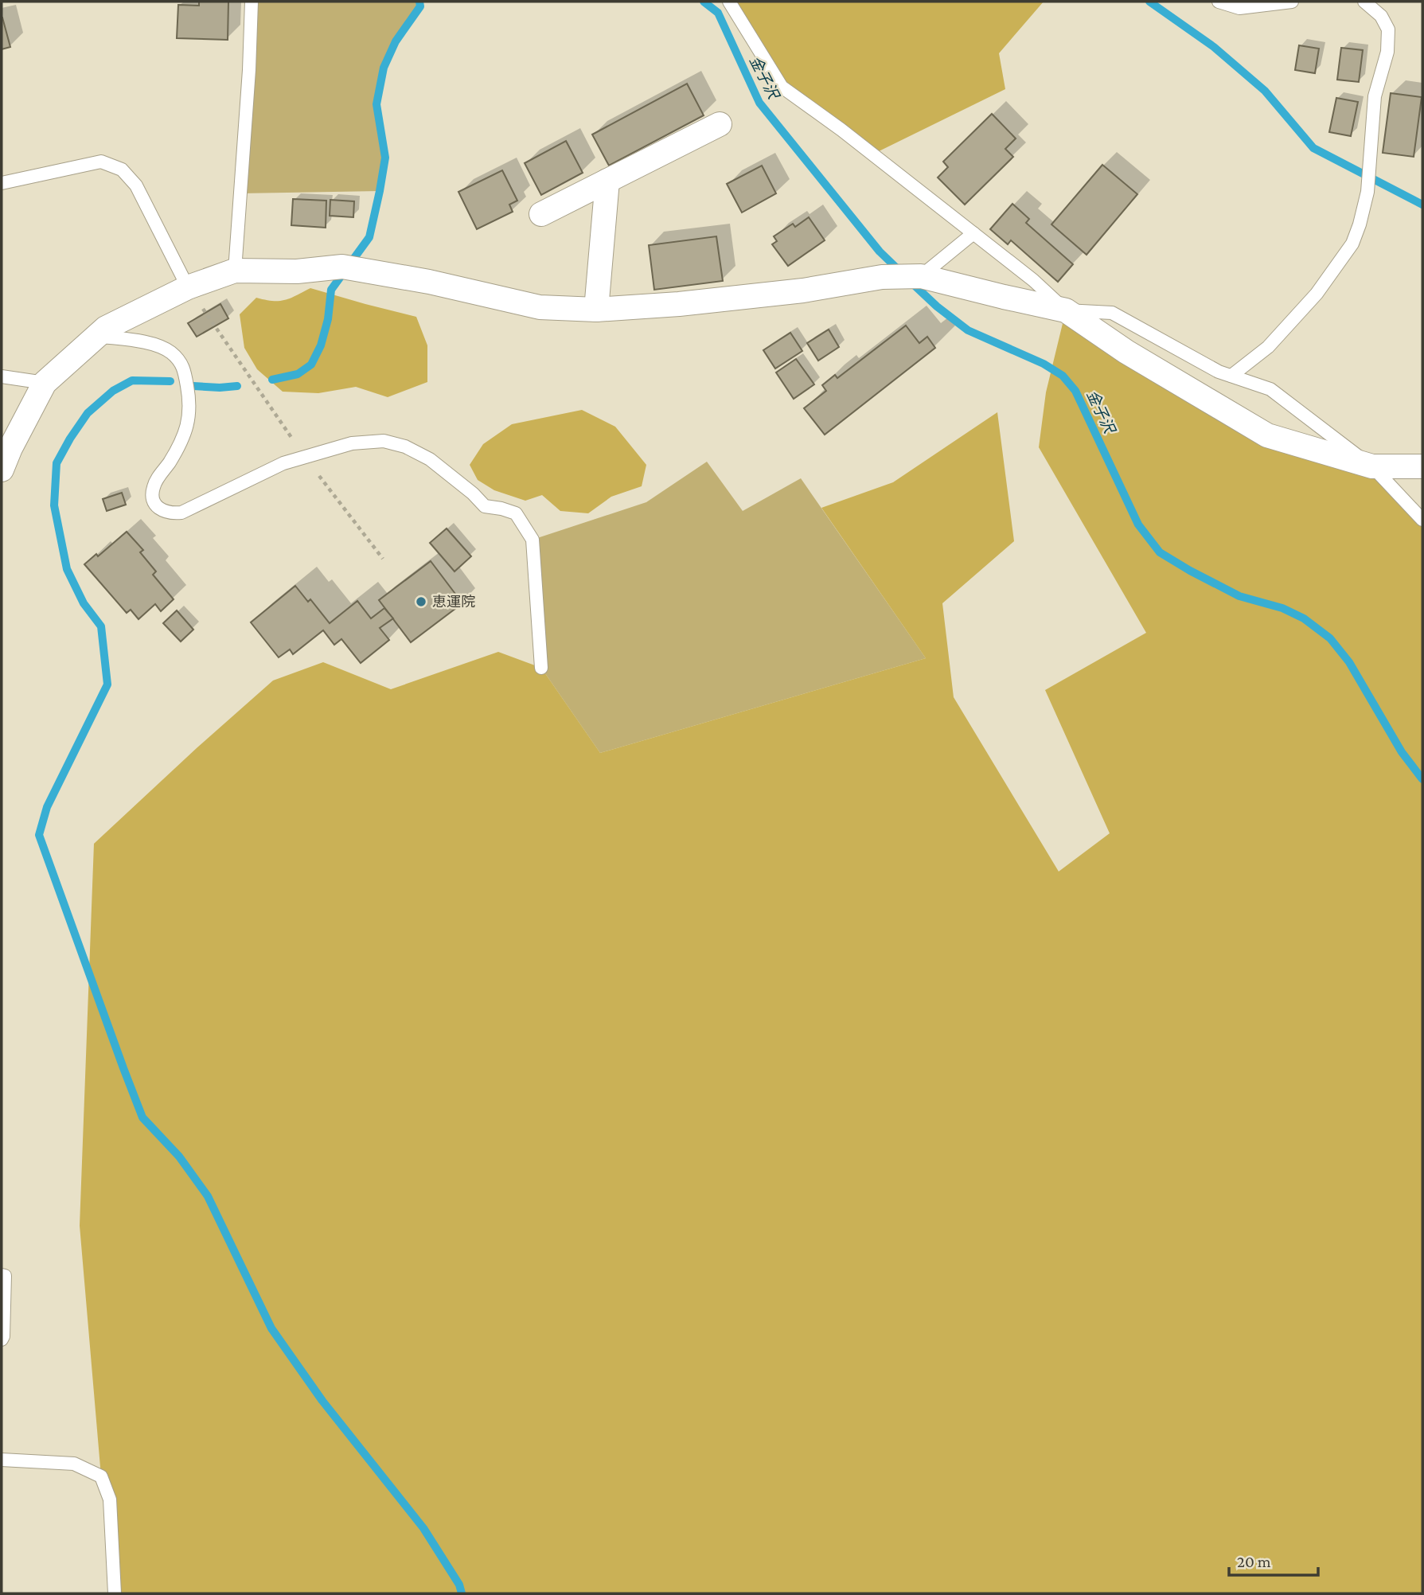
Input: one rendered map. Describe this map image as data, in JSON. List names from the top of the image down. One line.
{"water":["金子沢"],"places":["恵運院"],"scale_bar":"20 m"}
